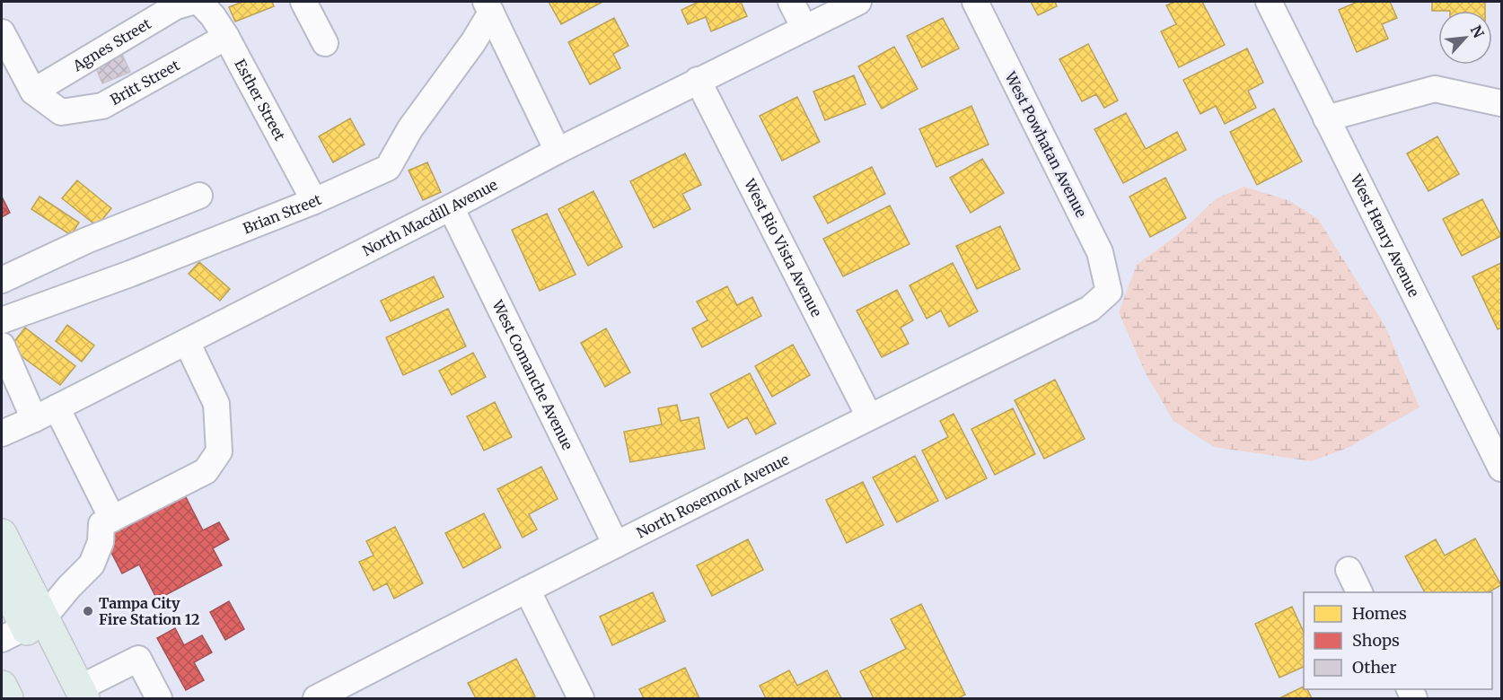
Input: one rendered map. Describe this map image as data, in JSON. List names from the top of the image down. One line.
{"streets":{"street":["Agnes Street","Britt Street","Esther Street","West Powhatan Avenue","Brian Street","North Macdill Avenue","West Henry Avenue","West Rio Vista Avenue","West Comanche Avenue","North Rosemont Avenue"]},"crossings":[["Agnes Street","Britt Street"],["Britt Street","Esther Street"],["Esther Street","Brian Street"],["West Powhatan Avenue","North Rosemont Avenue"],["North Macdill Avenue","West Rio Vista Avenue"],["North Macdill Avenue","West Comanche Avenue"],["West Rio Vista Avenue","North Rosemont Avenue"],["West Comanche Avenue","North Rosemont Avenue"]],"places":["Tampa City Fire Station 12"],"legend":["Homes","Shops","Other"],"north":"top right"}
